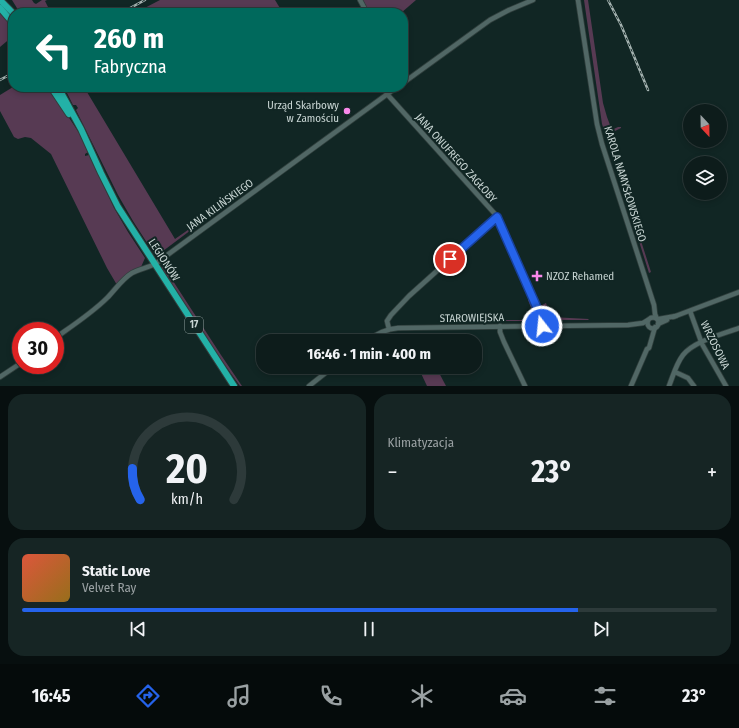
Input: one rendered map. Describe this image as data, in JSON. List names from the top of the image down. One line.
{"streets":{"highway":["LEGIONÓW","17"],"street":["JANA ONUFREGO ZAGŁOBY","KAROLA NAMYSŁOWSKIEGO","JANA KILIŃSKIEGO","STAROWIEJSKA","WRZOSOWA"]},"crossings":[["JANA ONUFREGO ZAGŁOBY","JANA KILIŃSKIEGO"],["JANA ONUFREGO ZAGŁOBY","STAROWIEJSKA"],["KAROLA NAMYSŁOWSKIEGO","STAROWIEJSKA"],["JANA KILIŃSKIEGO","LEGIONÓW"]],"places":{"other":["Urząd Skarbowy w Zamościu"],"health":["NZOZ Rehamed"]},"north":"bottom","page":{"turn":["260 m","Fabryczna"],"limit":"30","trip":"16:46 · 1 min · 400 m","tile":"Klimatyzacja","heat":["−","23°","+"],"song":["Static Love","Velvet Ray"],"tabs":["16:45","23°"],"gauge":["20","km/h"]}}
